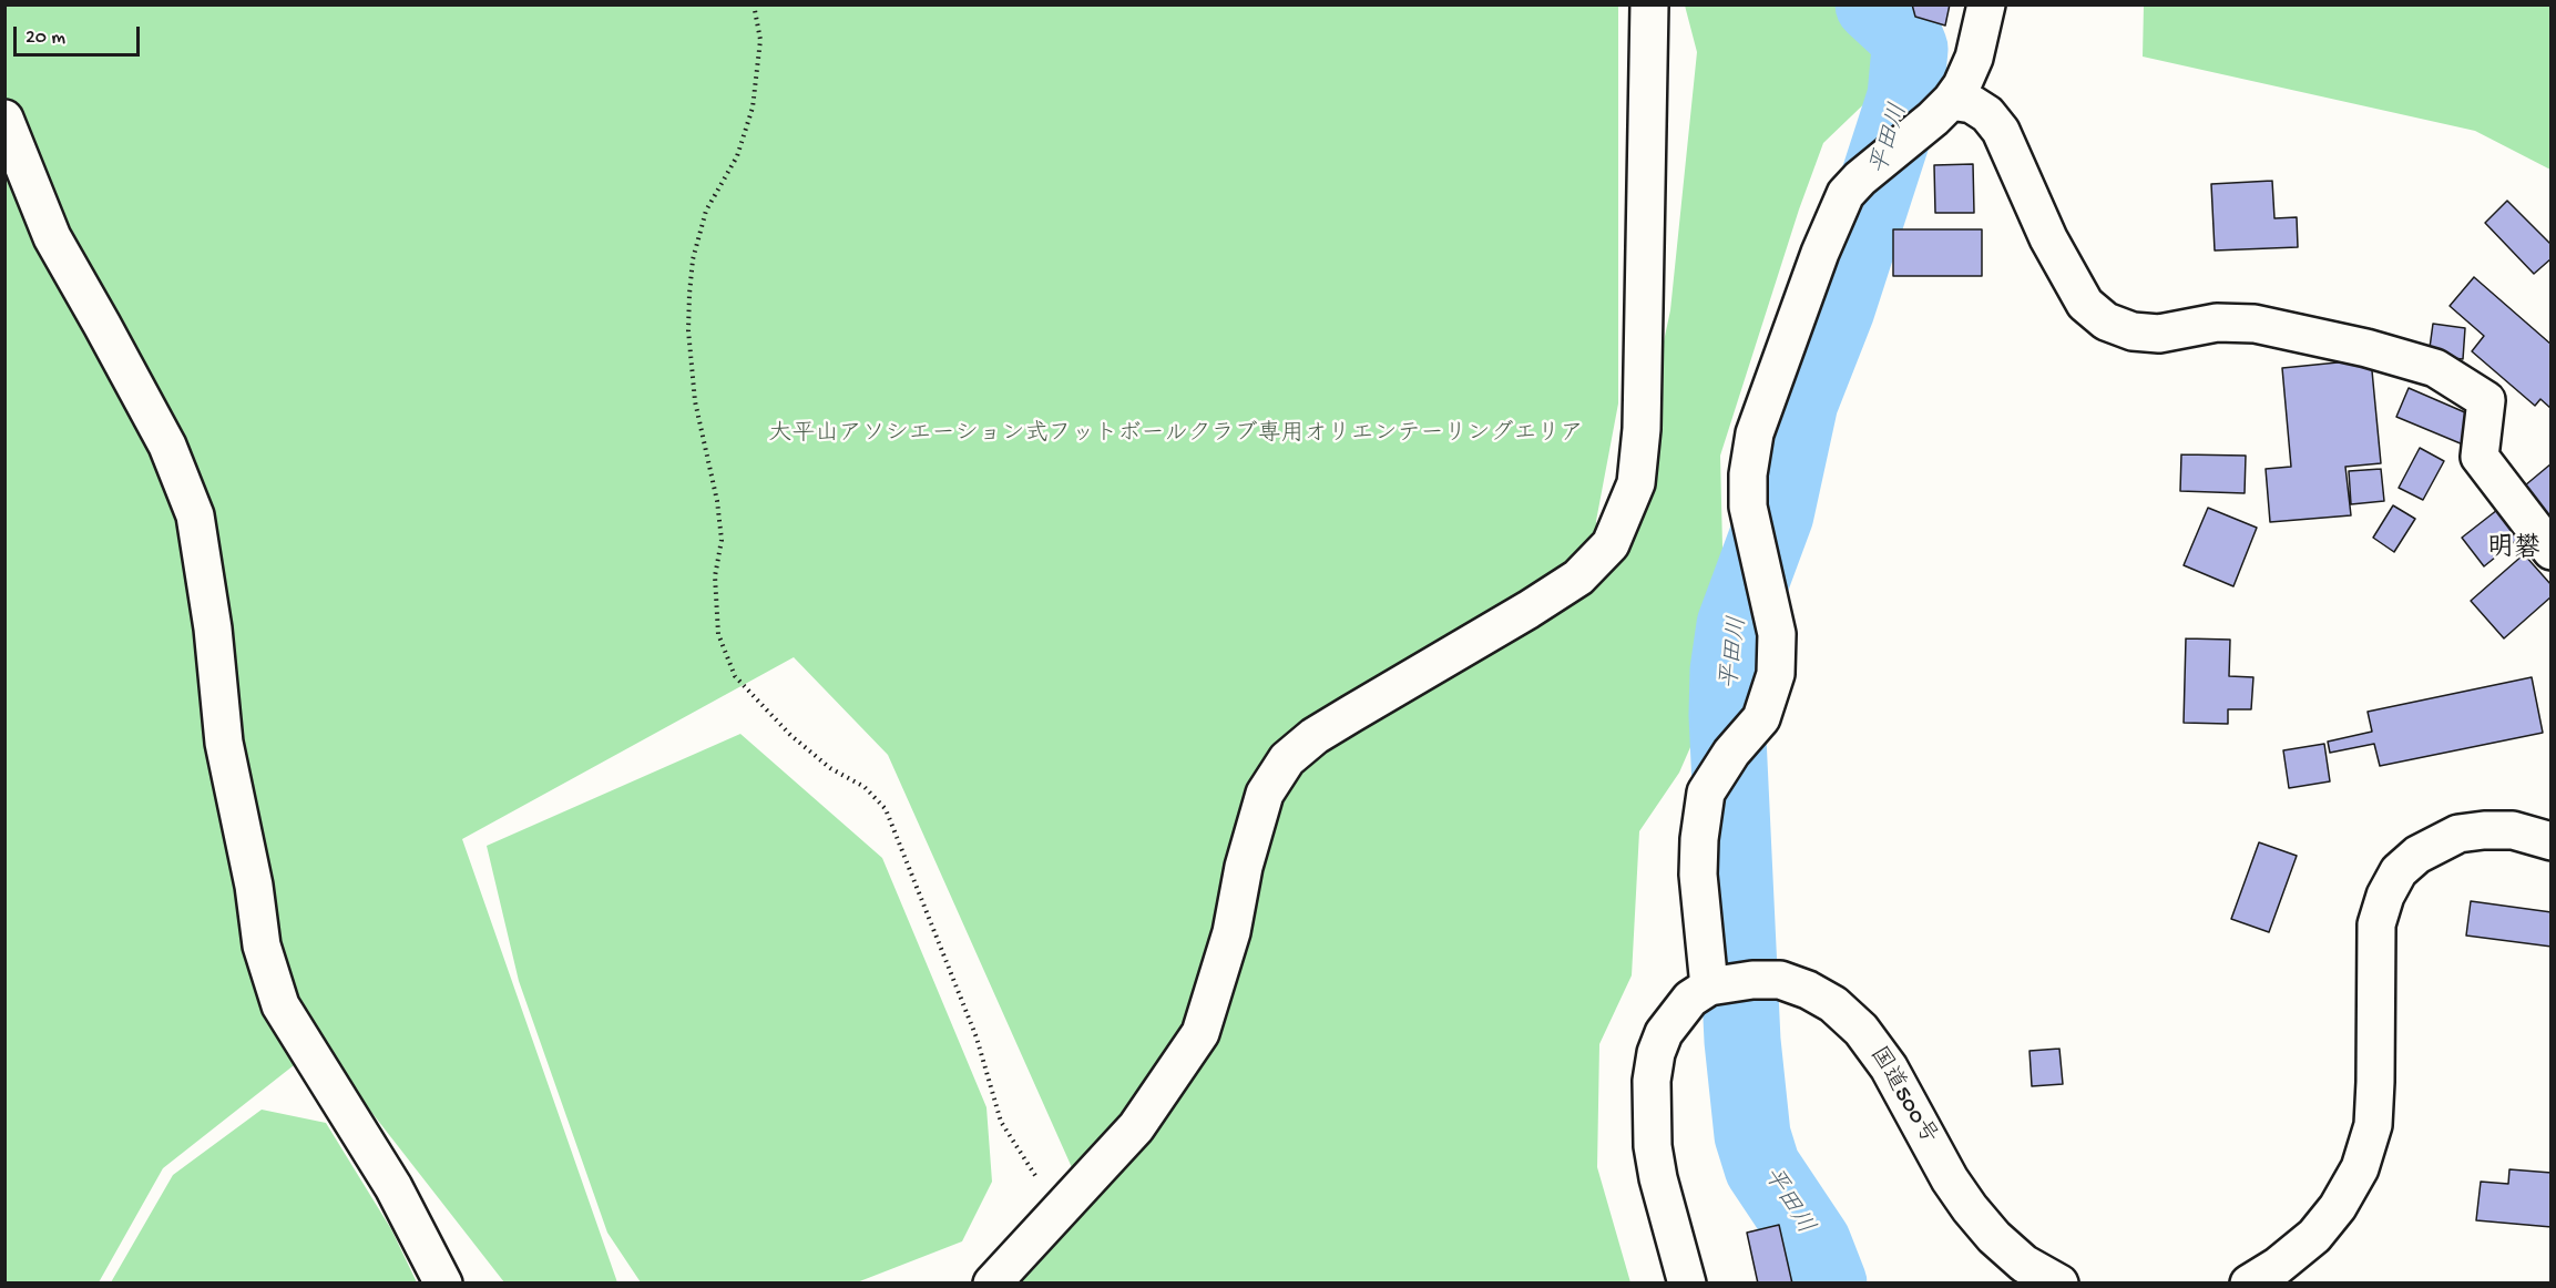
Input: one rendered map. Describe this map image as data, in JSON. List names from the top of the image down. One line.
{"streets":{"main road":["国道500号"]},"districts":["明礬"],"water":["平田川"],"parks":["大平山アソシエーション式フットボールクラブ専用オリエンテーリングエリア"],"scale_bar":"20 m"}
